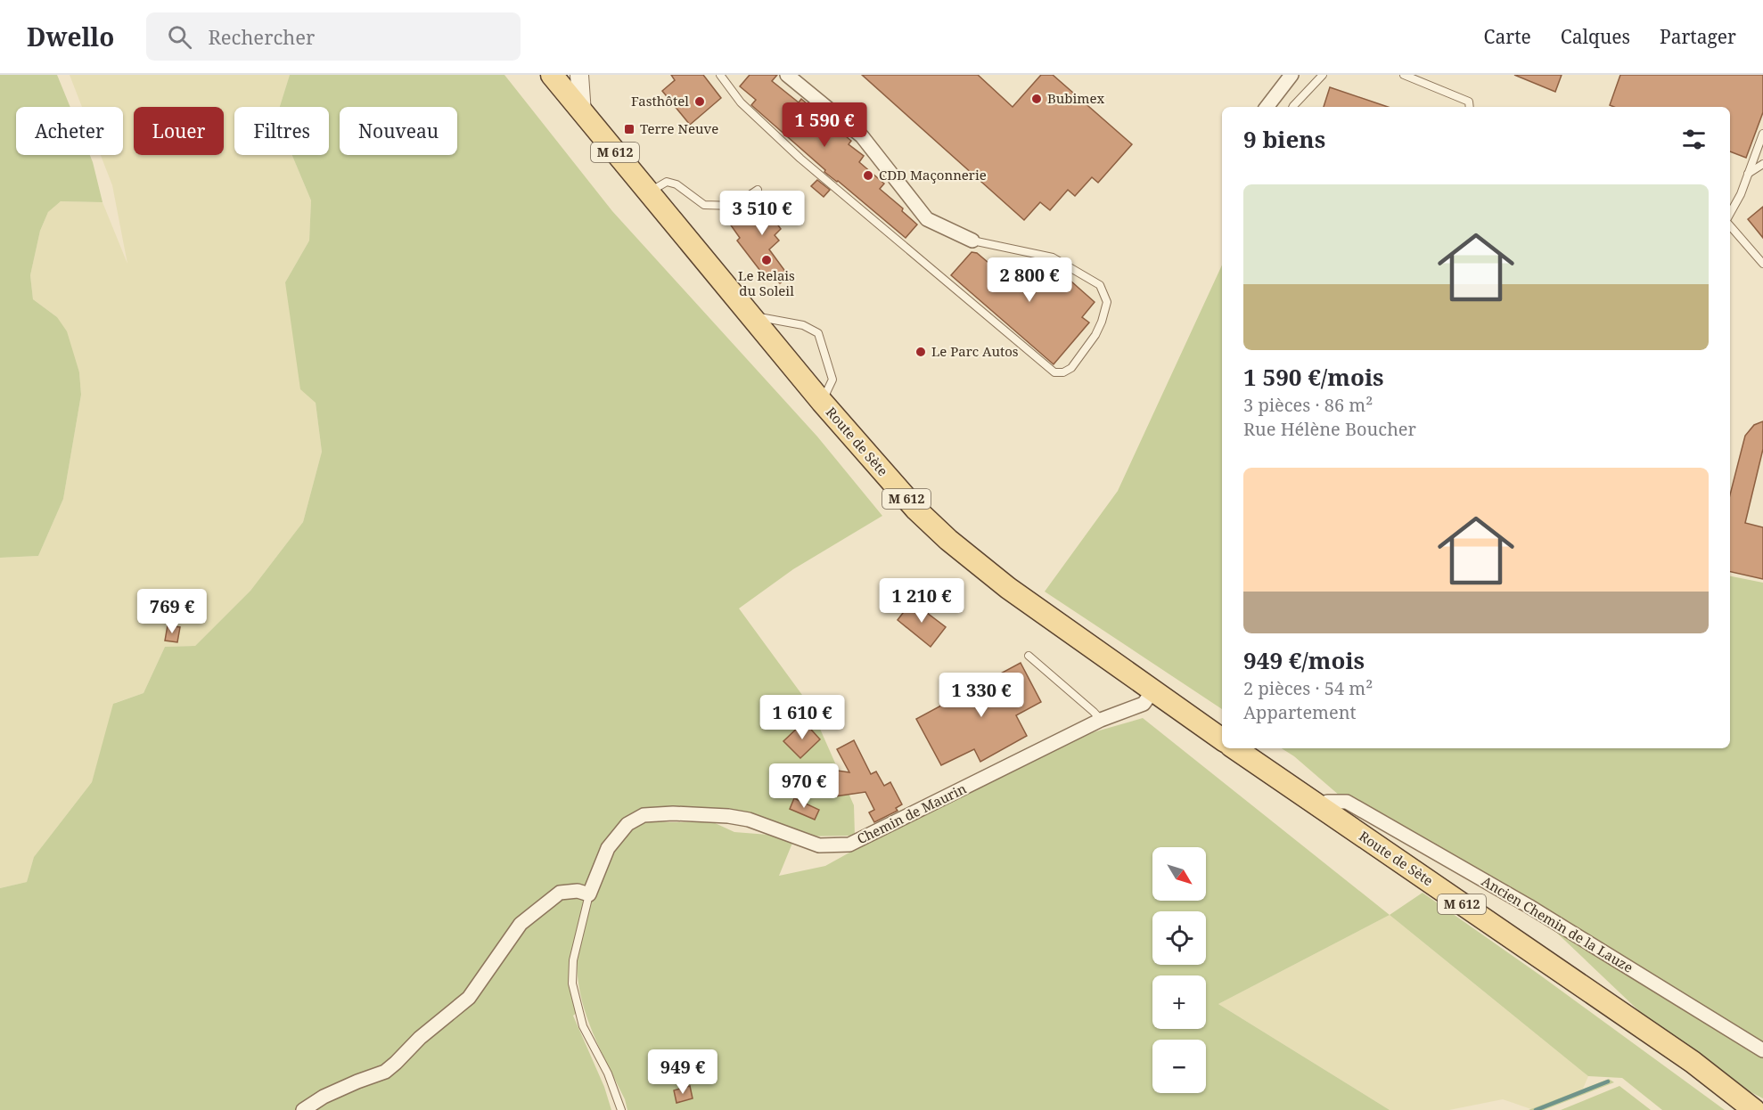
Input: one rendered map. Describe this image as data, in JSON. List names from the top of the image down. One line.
{"streets":{"main road":["M 612","Route de Sète"],"street":["Chemin de Maurin","Ancien Chemin de la Lauze"]},"crossings":[["Route de Sète","Chemin de Maurin"],["Route de Sète","Ancien Chemin de la Lauze"]],"places":{"other":["Bubimex","Fasthôtel","CDD Maçonnerie","Le Relais du Soleil","Le Parc Autos"],"transit":["Terre Neuve"]},"north":"bottom right","page":{"header":"Dwello","search":"Rechercher","nav":["Carte","Calques","Partager"],"price":["1 590 €","3 510 €","2 800 €","1 210 €","769 €","1 330 €","1 610 €","970 €","949 €"],"chip":["Acheter","Louer","Filtres","Nouveau"],"heading":"9 biens","list":[{"name":"1 590 €/mois","note":"3 pièces · 86 m² · Rue Hélène Boucher"},{"name":"949 €/mois","note":"2 pièces · 54 m² · Appartement"}],"map_buttons":["+","−"]}}
